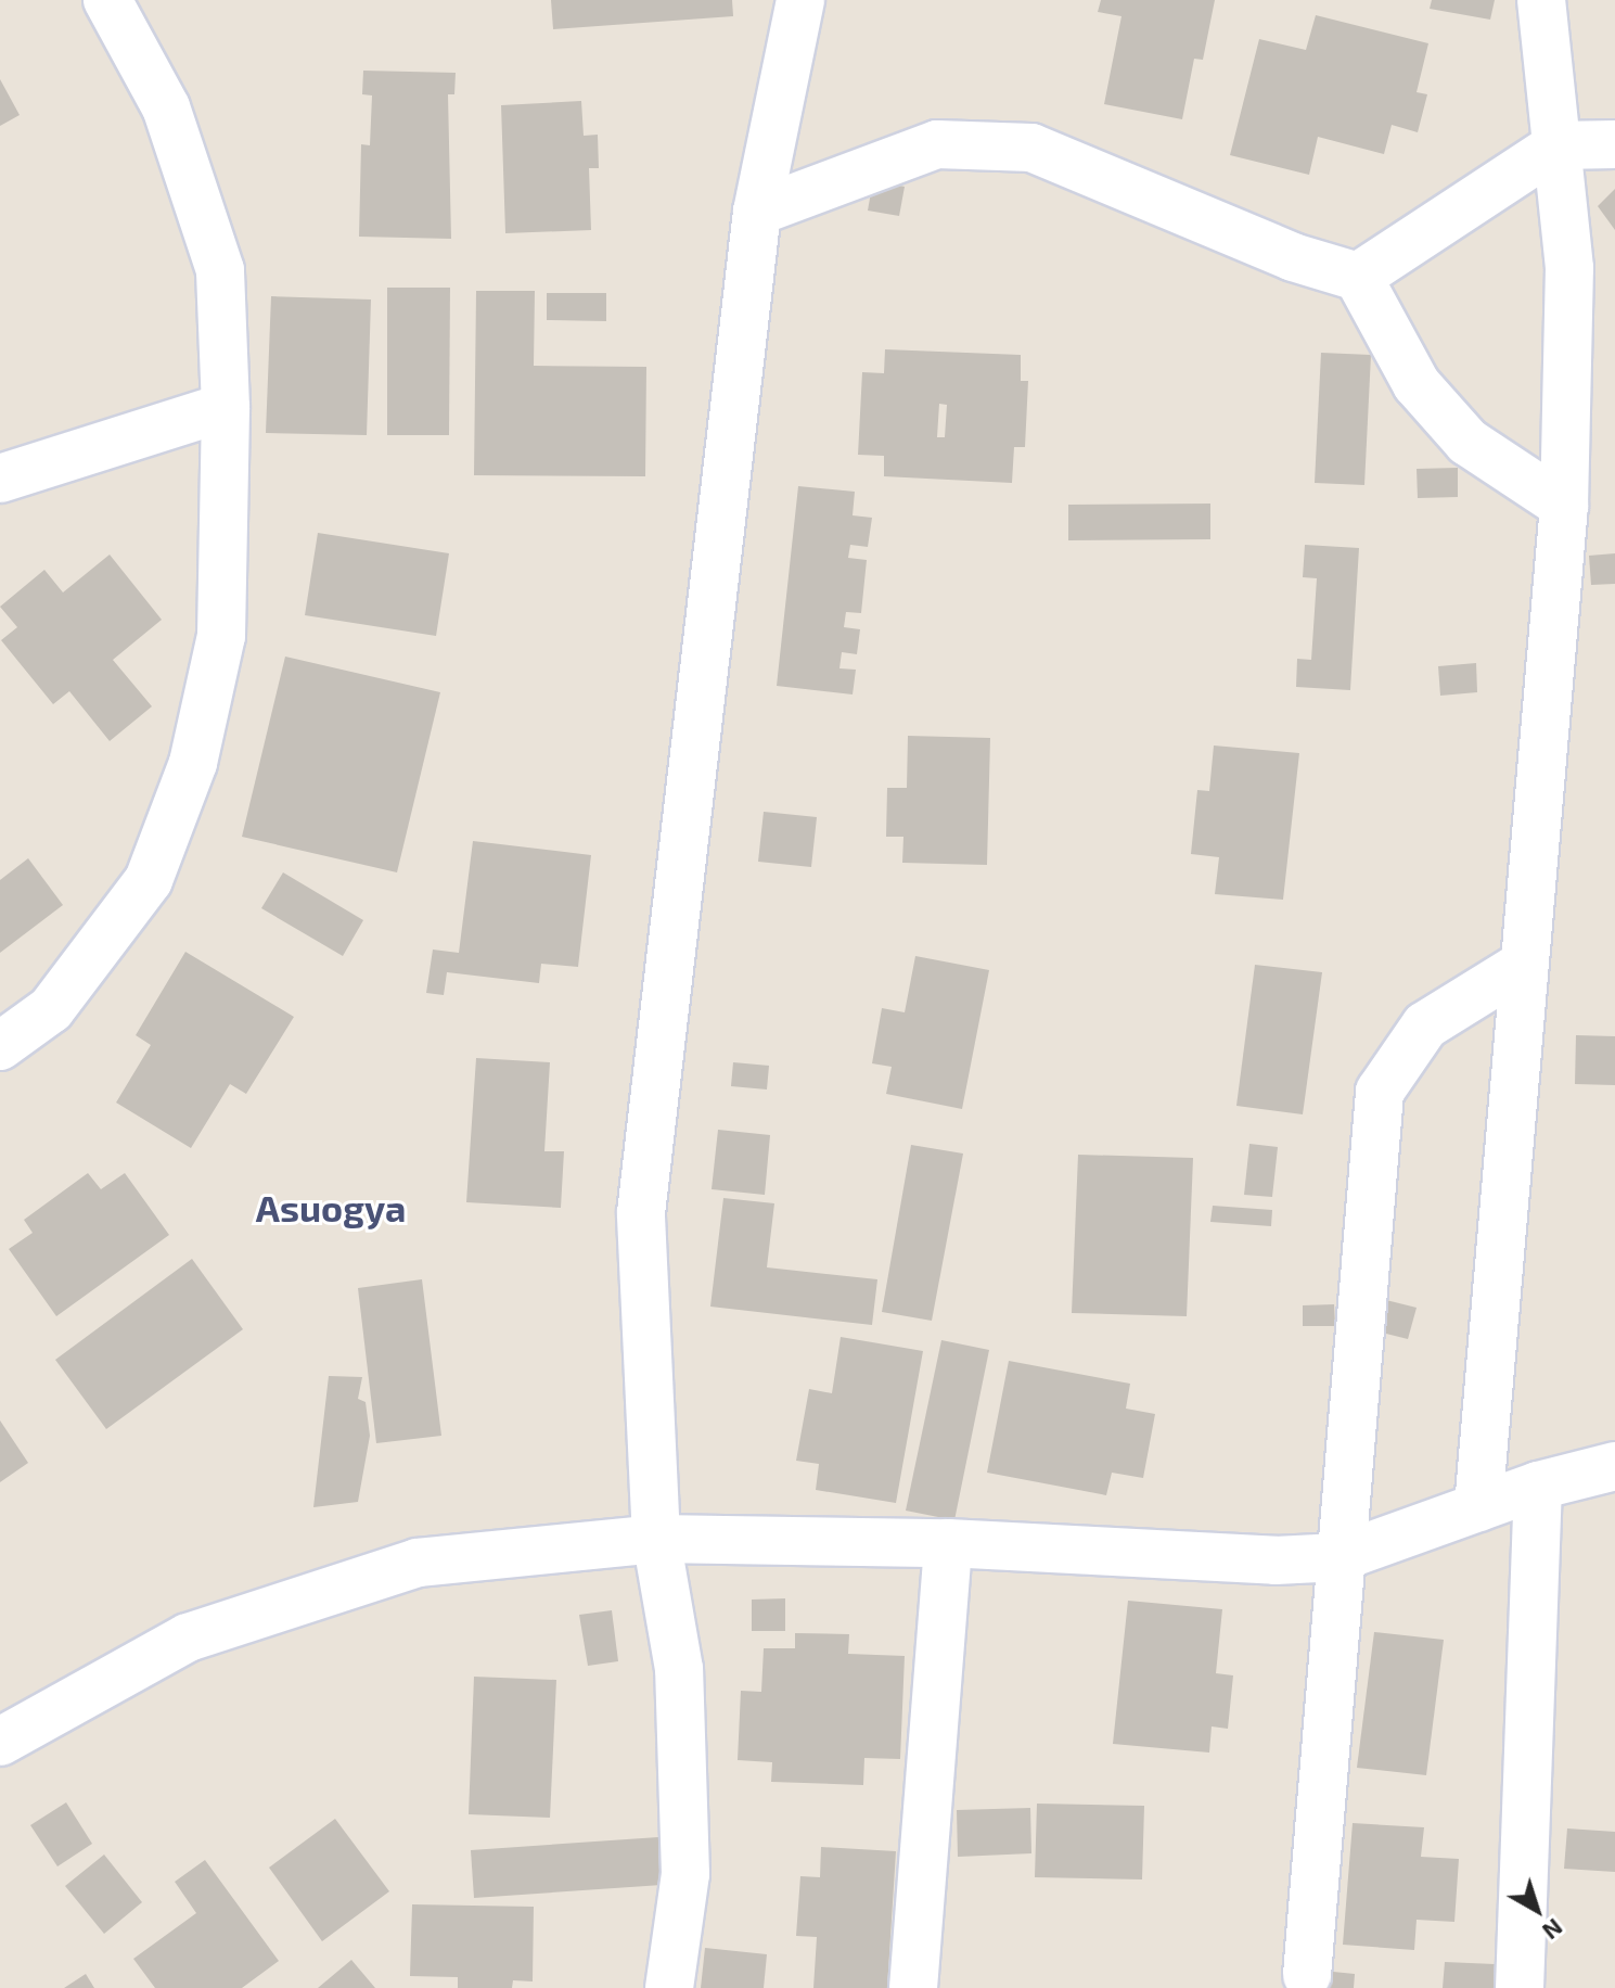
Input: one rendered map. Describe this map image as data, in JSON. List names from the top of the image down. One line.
{"districts":["Asuogya"],"north":"bottom right"}
